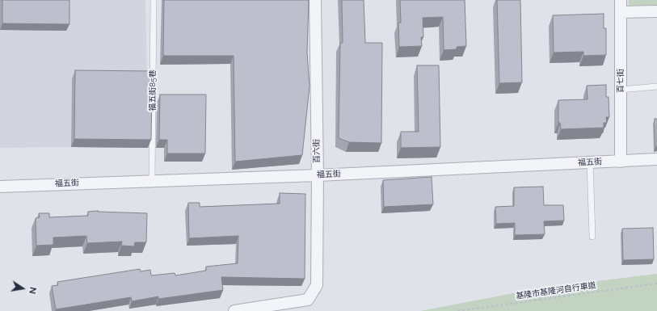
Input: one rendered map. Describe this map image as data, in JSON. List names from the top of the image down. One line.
{"streets":{"street":["百七街","百六街","福五街"],"lane":["福五街85巷"],"path":["基隆市基隆河自行車道"]},"crossings":[["百七街","福五街"],["福五街85巷","福五街"],["百六街","福五街"]],"north":"right"}
